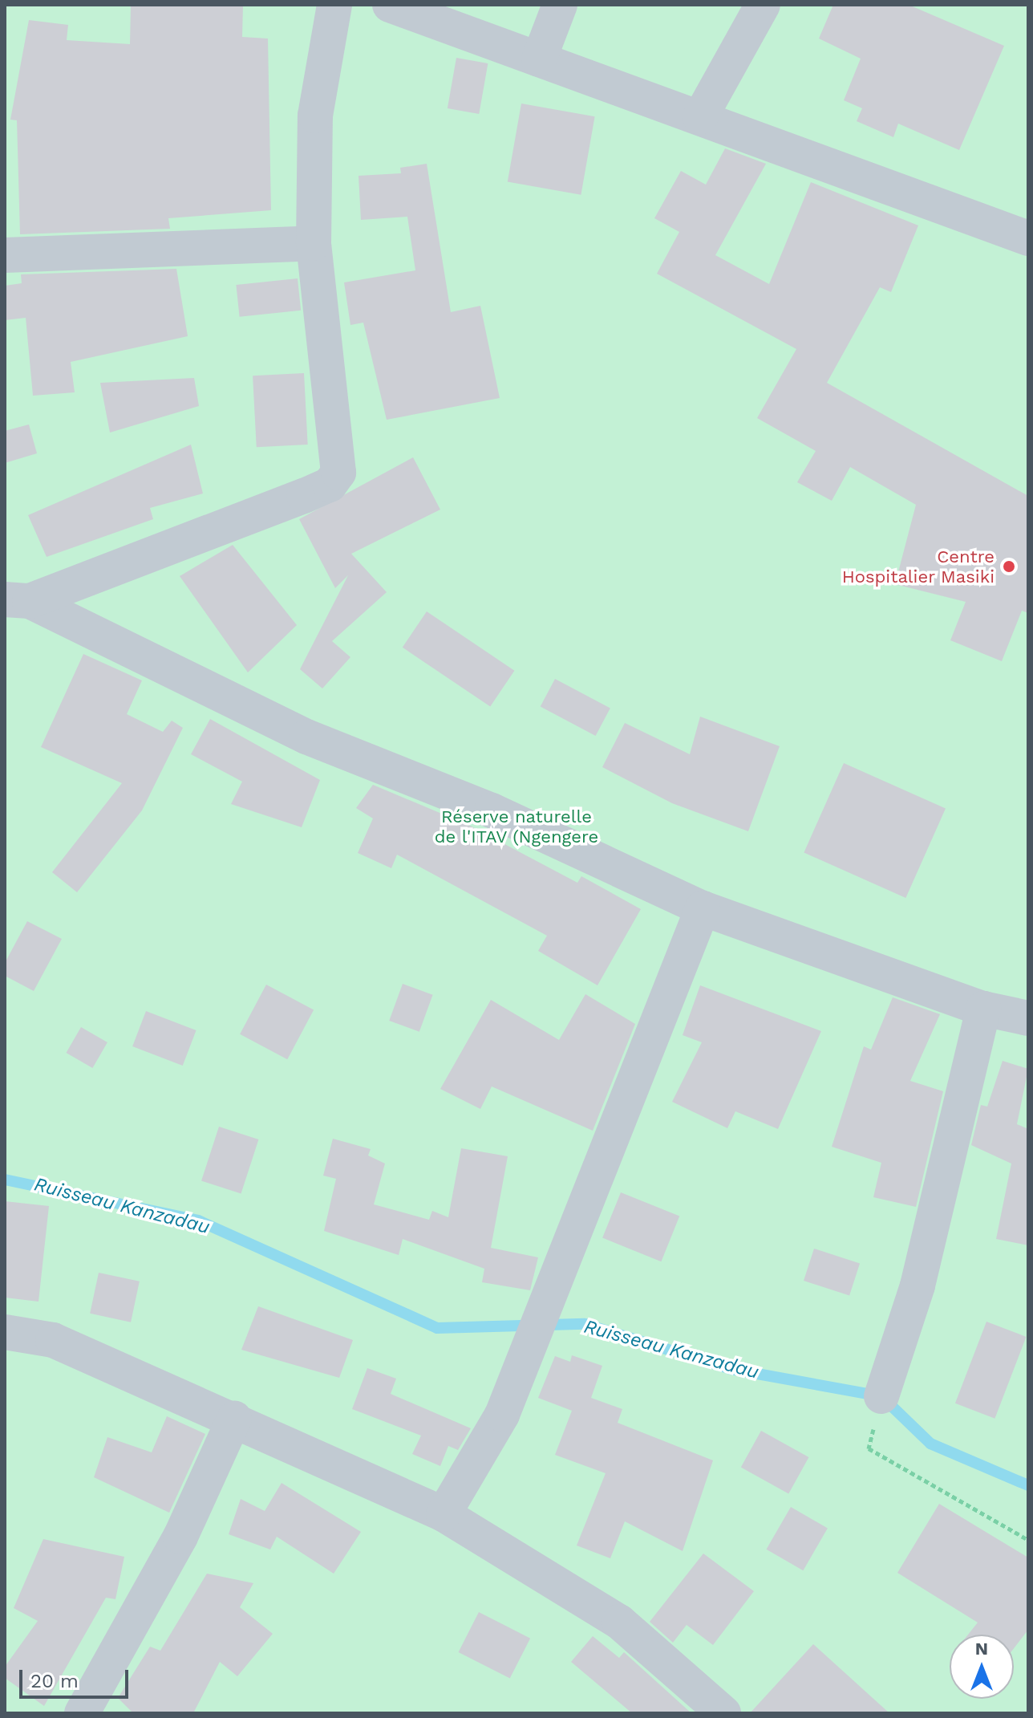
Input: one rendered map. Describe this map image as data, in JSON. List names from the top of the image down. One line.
{"water":["Ruisseau Kanzadau"],"parks":["Réserve naturelle de l'ITAV (Ngengere"],"places":["Centre Hospitalier Masiki"],"scale_bar":"20 m","north":"top"}
